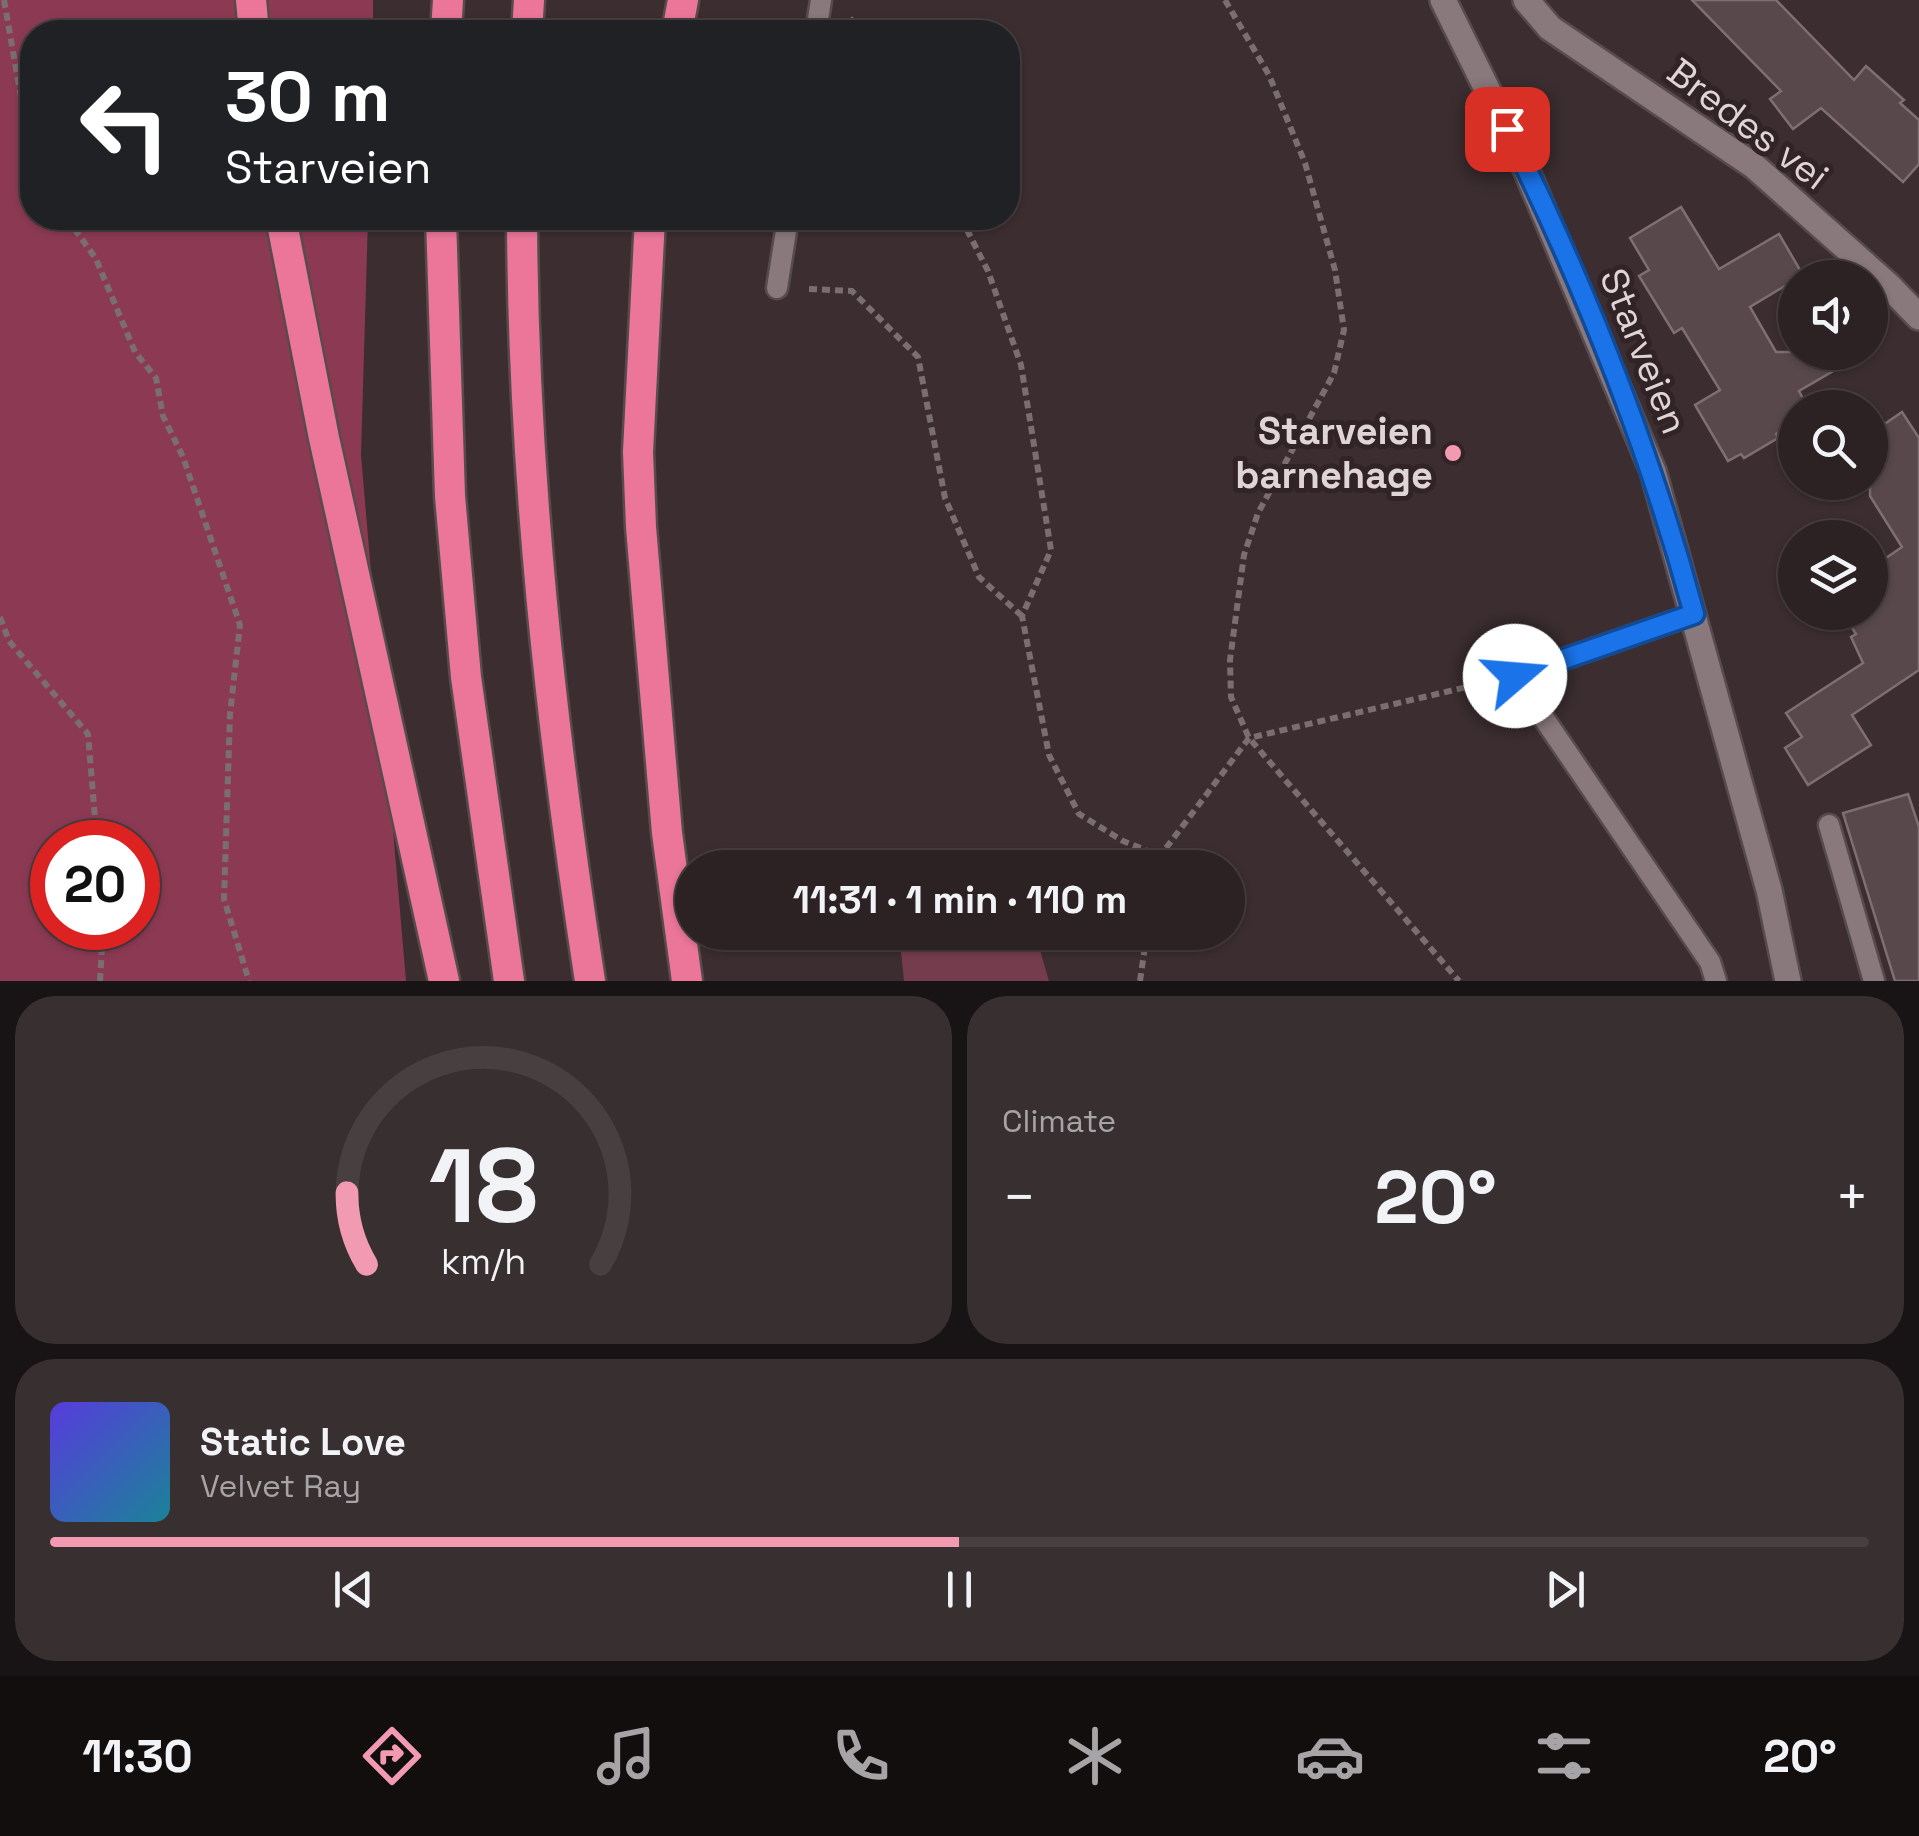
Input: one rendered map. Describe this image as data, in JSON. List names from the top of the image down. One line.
{"streets":{"street":["Bredes vei","Starveien"]},"places":["Starveien barnehage"],"page":{"turn":["30 m","Starveien"],"limit":"20","trip":"11:31 · 1 min · 110 m","tile":"Climate","heat":["−","20°","+"],"song":["Static Love","Velvet Ray"],"tabs":["11:30","20°"],"gauge":["18","km/h"]}}
